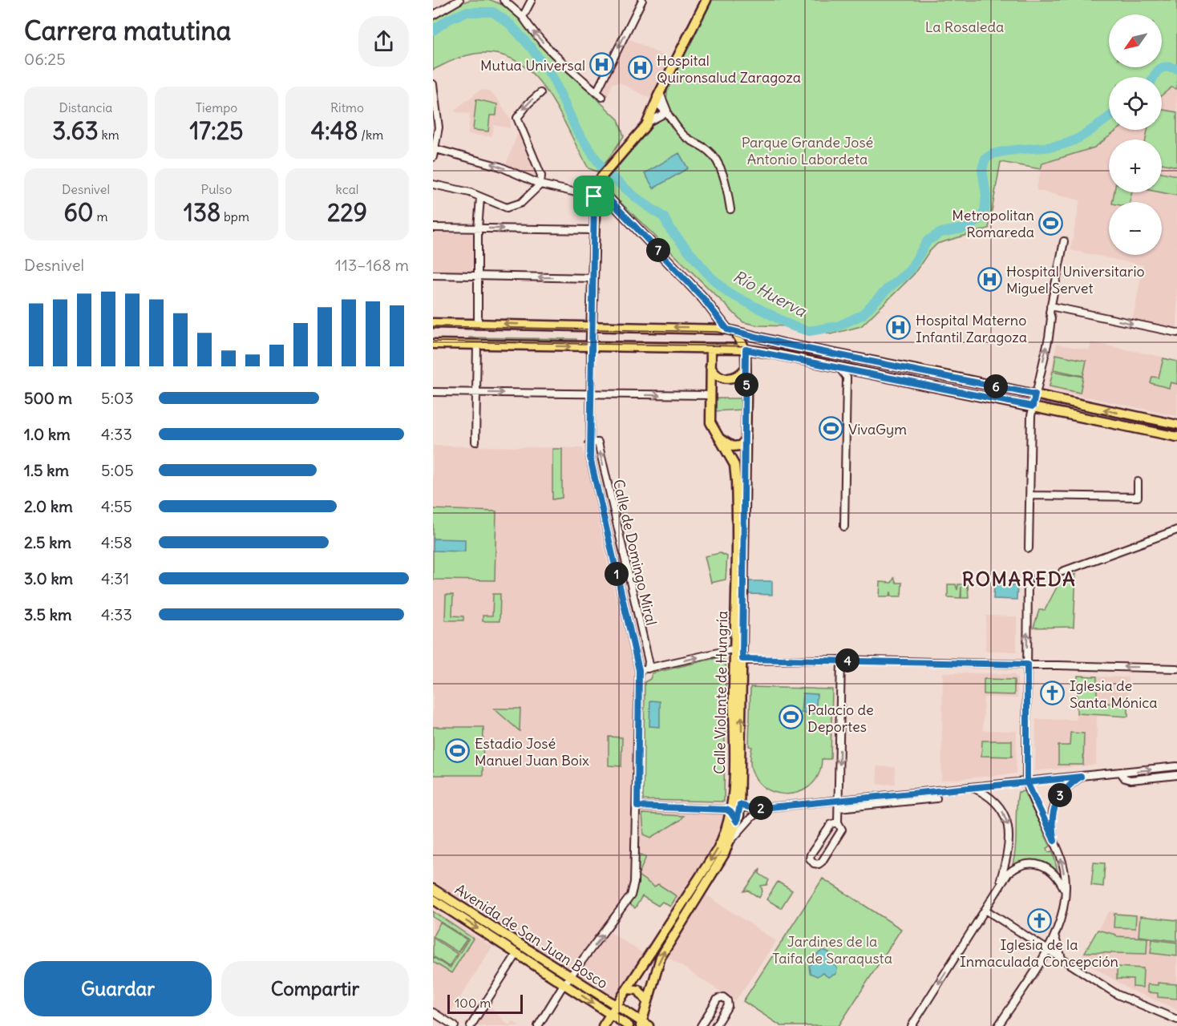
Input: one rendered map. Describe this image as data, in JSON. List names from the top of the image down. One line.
{"streets":{"main road":["Calle Violante de Hungría","Avenida de San Juan Bosco"],"street":["Calle de Domingo Miral"]},"crossings":[["Calle de Domingo Miral","Avenida de San Juan Bosco"],["Calle Violante de Hungría","Avenida de San Juan Bosco"]],"districts":["ROMAREDA"],"water":["Río Huerva"],"parks":["La Rosaleda","Parque Grande José Antonio Labordeta","Jardines de la Taifa de Saraqusta"],"places":{"hospital":["Mutua Universal","Hospital Quironsalud Zaragoza","Hospital Universitario Miguel Servet","Hospital Materno Infantil Zaragoza"],"sports":["Metropolitan Romareda","VivaGym","Palacio de Deportes","Estadio José Manuel Juan Boix"],"church":["Iglesia de Santa Mónica","Iglesia de la Inmaculada Concepción"]},"scale_bar":"100 m","north":"bottom left","page":{"heading":["Carrera matutina","06:25"],"map_buttons":["+","−"],"stats":[["Distancia","3.63 km"],["Tiempo","17:25"],["Ritmo","4:48 /km"],["Desnivel","60 m"],["Pulso","138 bpm"],["kcal","229"]],"pins":["7","5","6","1","4","3","2"],"chart":["Desnivel","113–168 m"],"list":[{"name":"500 m","note":"5:03"},{"name":"1.0 km","note":"4:33"},{"name":"1.5 km","note":"5:05"},{"name":"2.0 km","note":"4:55"},{"name":"2.5 km","note":"4:58"},{"name":"3.0 km","note":"4:31"},{"name":"3.5 km","note":"4:33"}],"buttons":["Guardar","Compartir"],"scale":"100 m"}}
